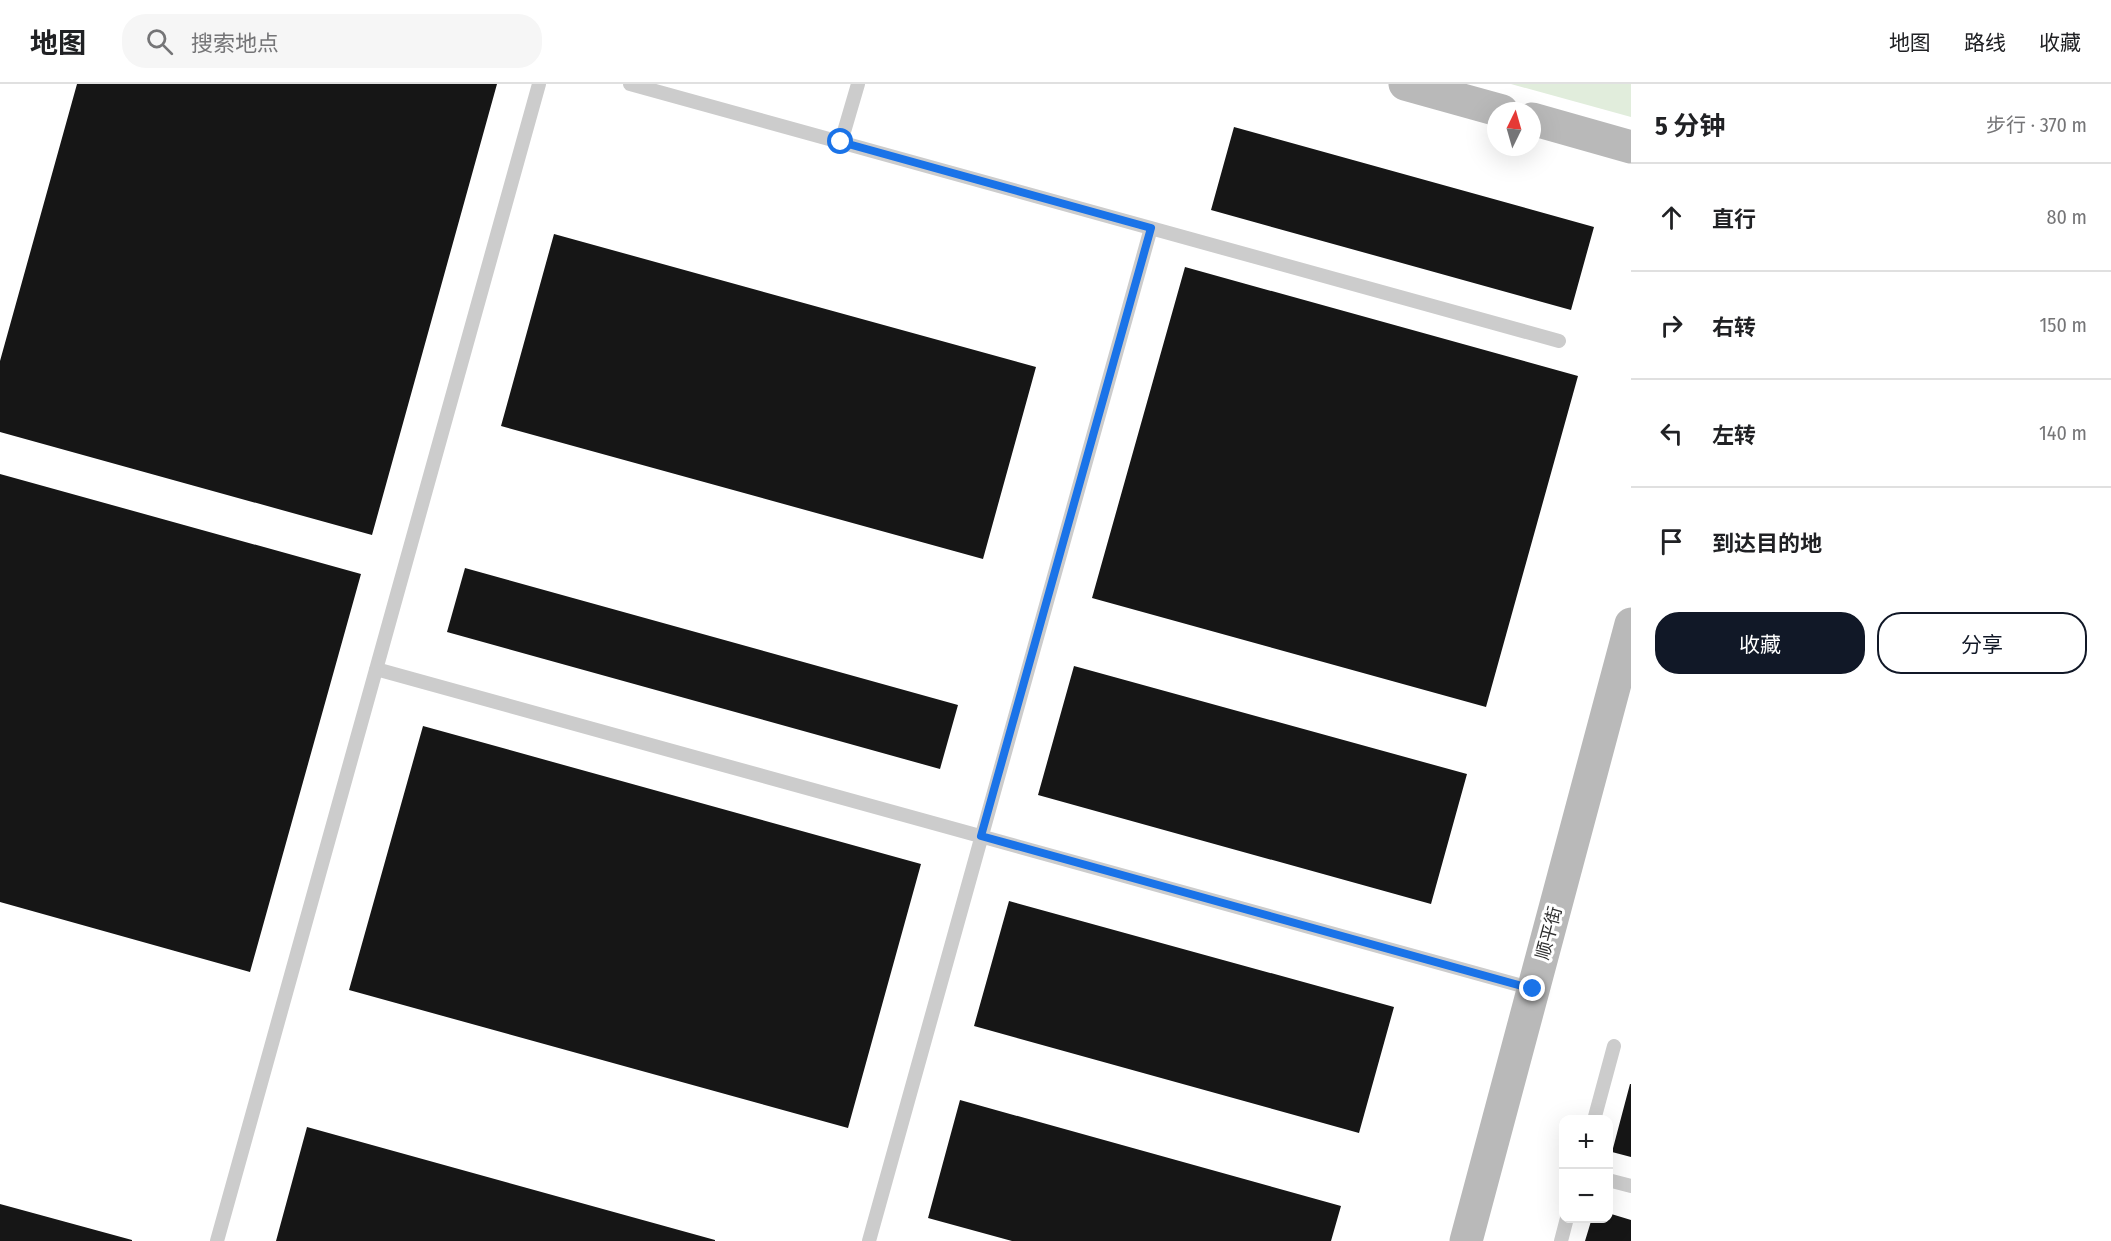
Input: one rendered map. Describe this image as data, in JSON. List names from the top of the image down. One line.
{"streets":{"street":["顺平街"]},"north":"top","page":{"header":"地图","search":"搜索地点","nav":["地图","路线","收藏"],"heading":["5 分钟","步行 · 370 m"],"list":[["直行","80 m"],["右转","150 m"],["左转","140 m"],"到达目的地"],"buttons":["收藏","分享"],"map_buttons":["+","−"]}}
